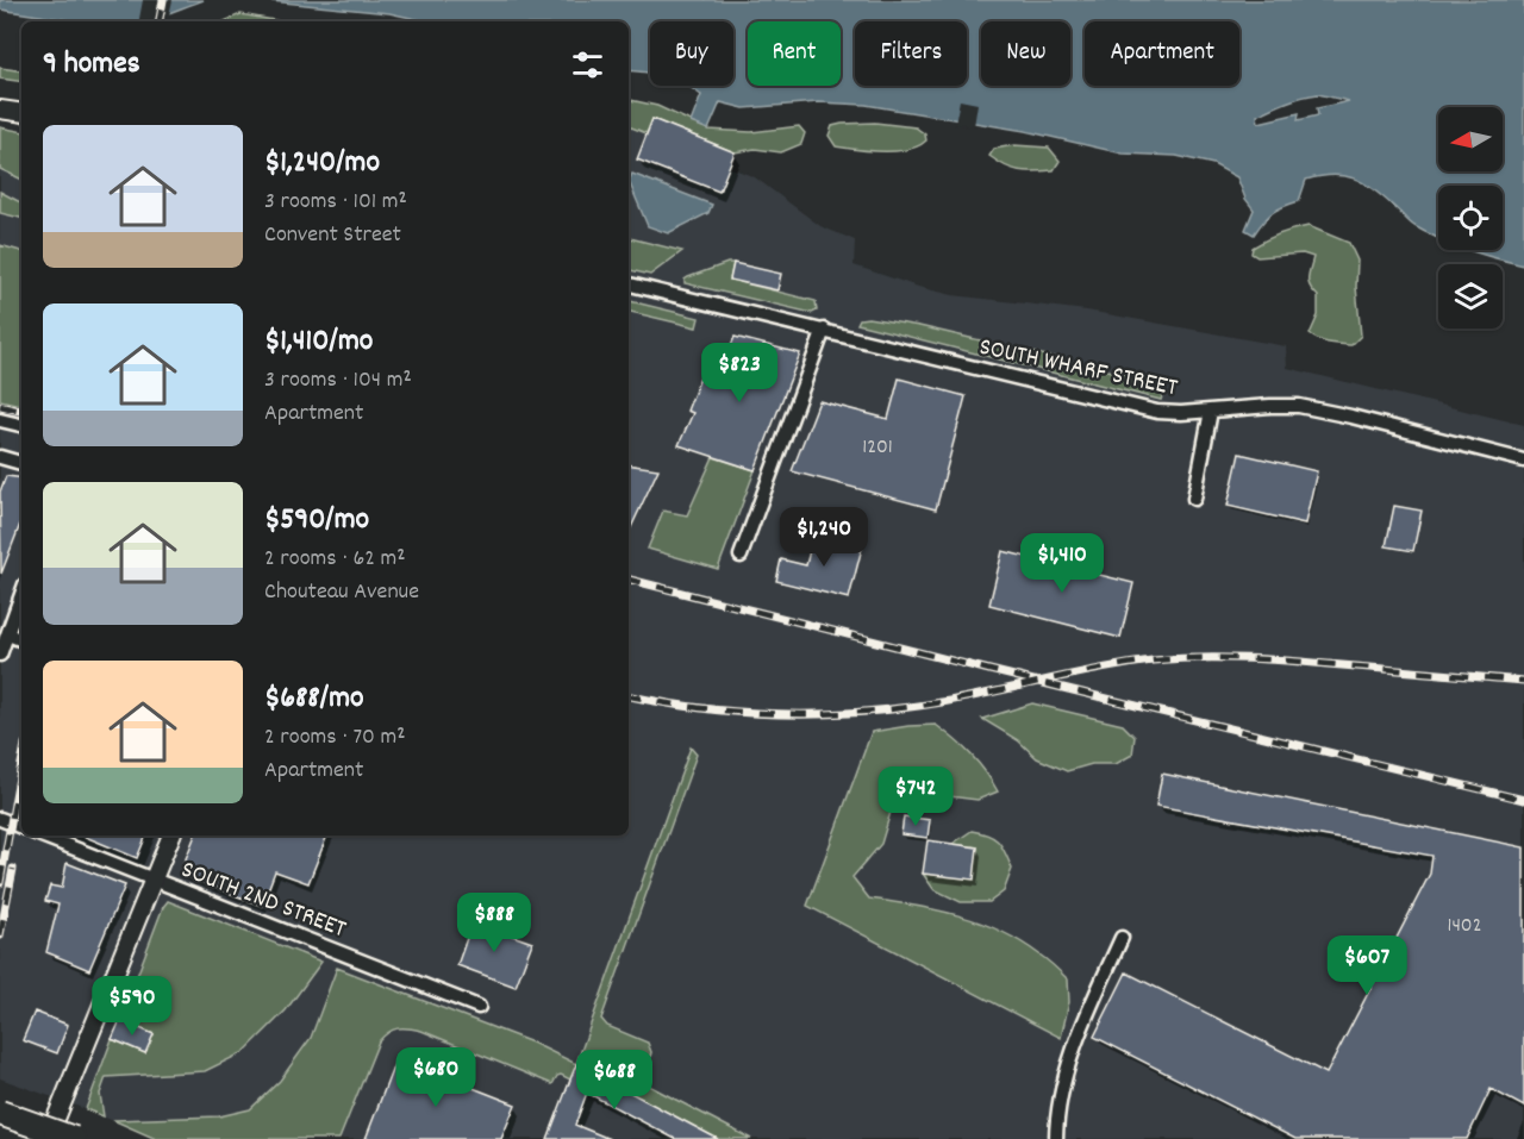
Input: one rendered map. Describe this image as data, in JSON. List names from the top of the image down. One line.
{"streets":{"street":["SOUTH WHARF STREET","SOUTH 2ND STREET"]},"house_numbers":["1201","1402"],"north":"left","page":{"chip":["Buy","Rent","Filters","New","Apartment"],"heading":"9 homes","list":[{"name":"$1,240/mo","note":"3 rooms · 101 m² · Convent Street"},{"name":"$1,410/mo","note":"3 rooms · 104 m² · Apartment"},{"name":"$590/mo","note":"2 rooms · 62 m² · Chouteau Avenue"},{"name":"$688/mo","note":"2 rooms · 70 m² · Apartment"}],"price":["$823","$1,240","$1,410","$742","$888","$607","$590","$680","$688"]}}
